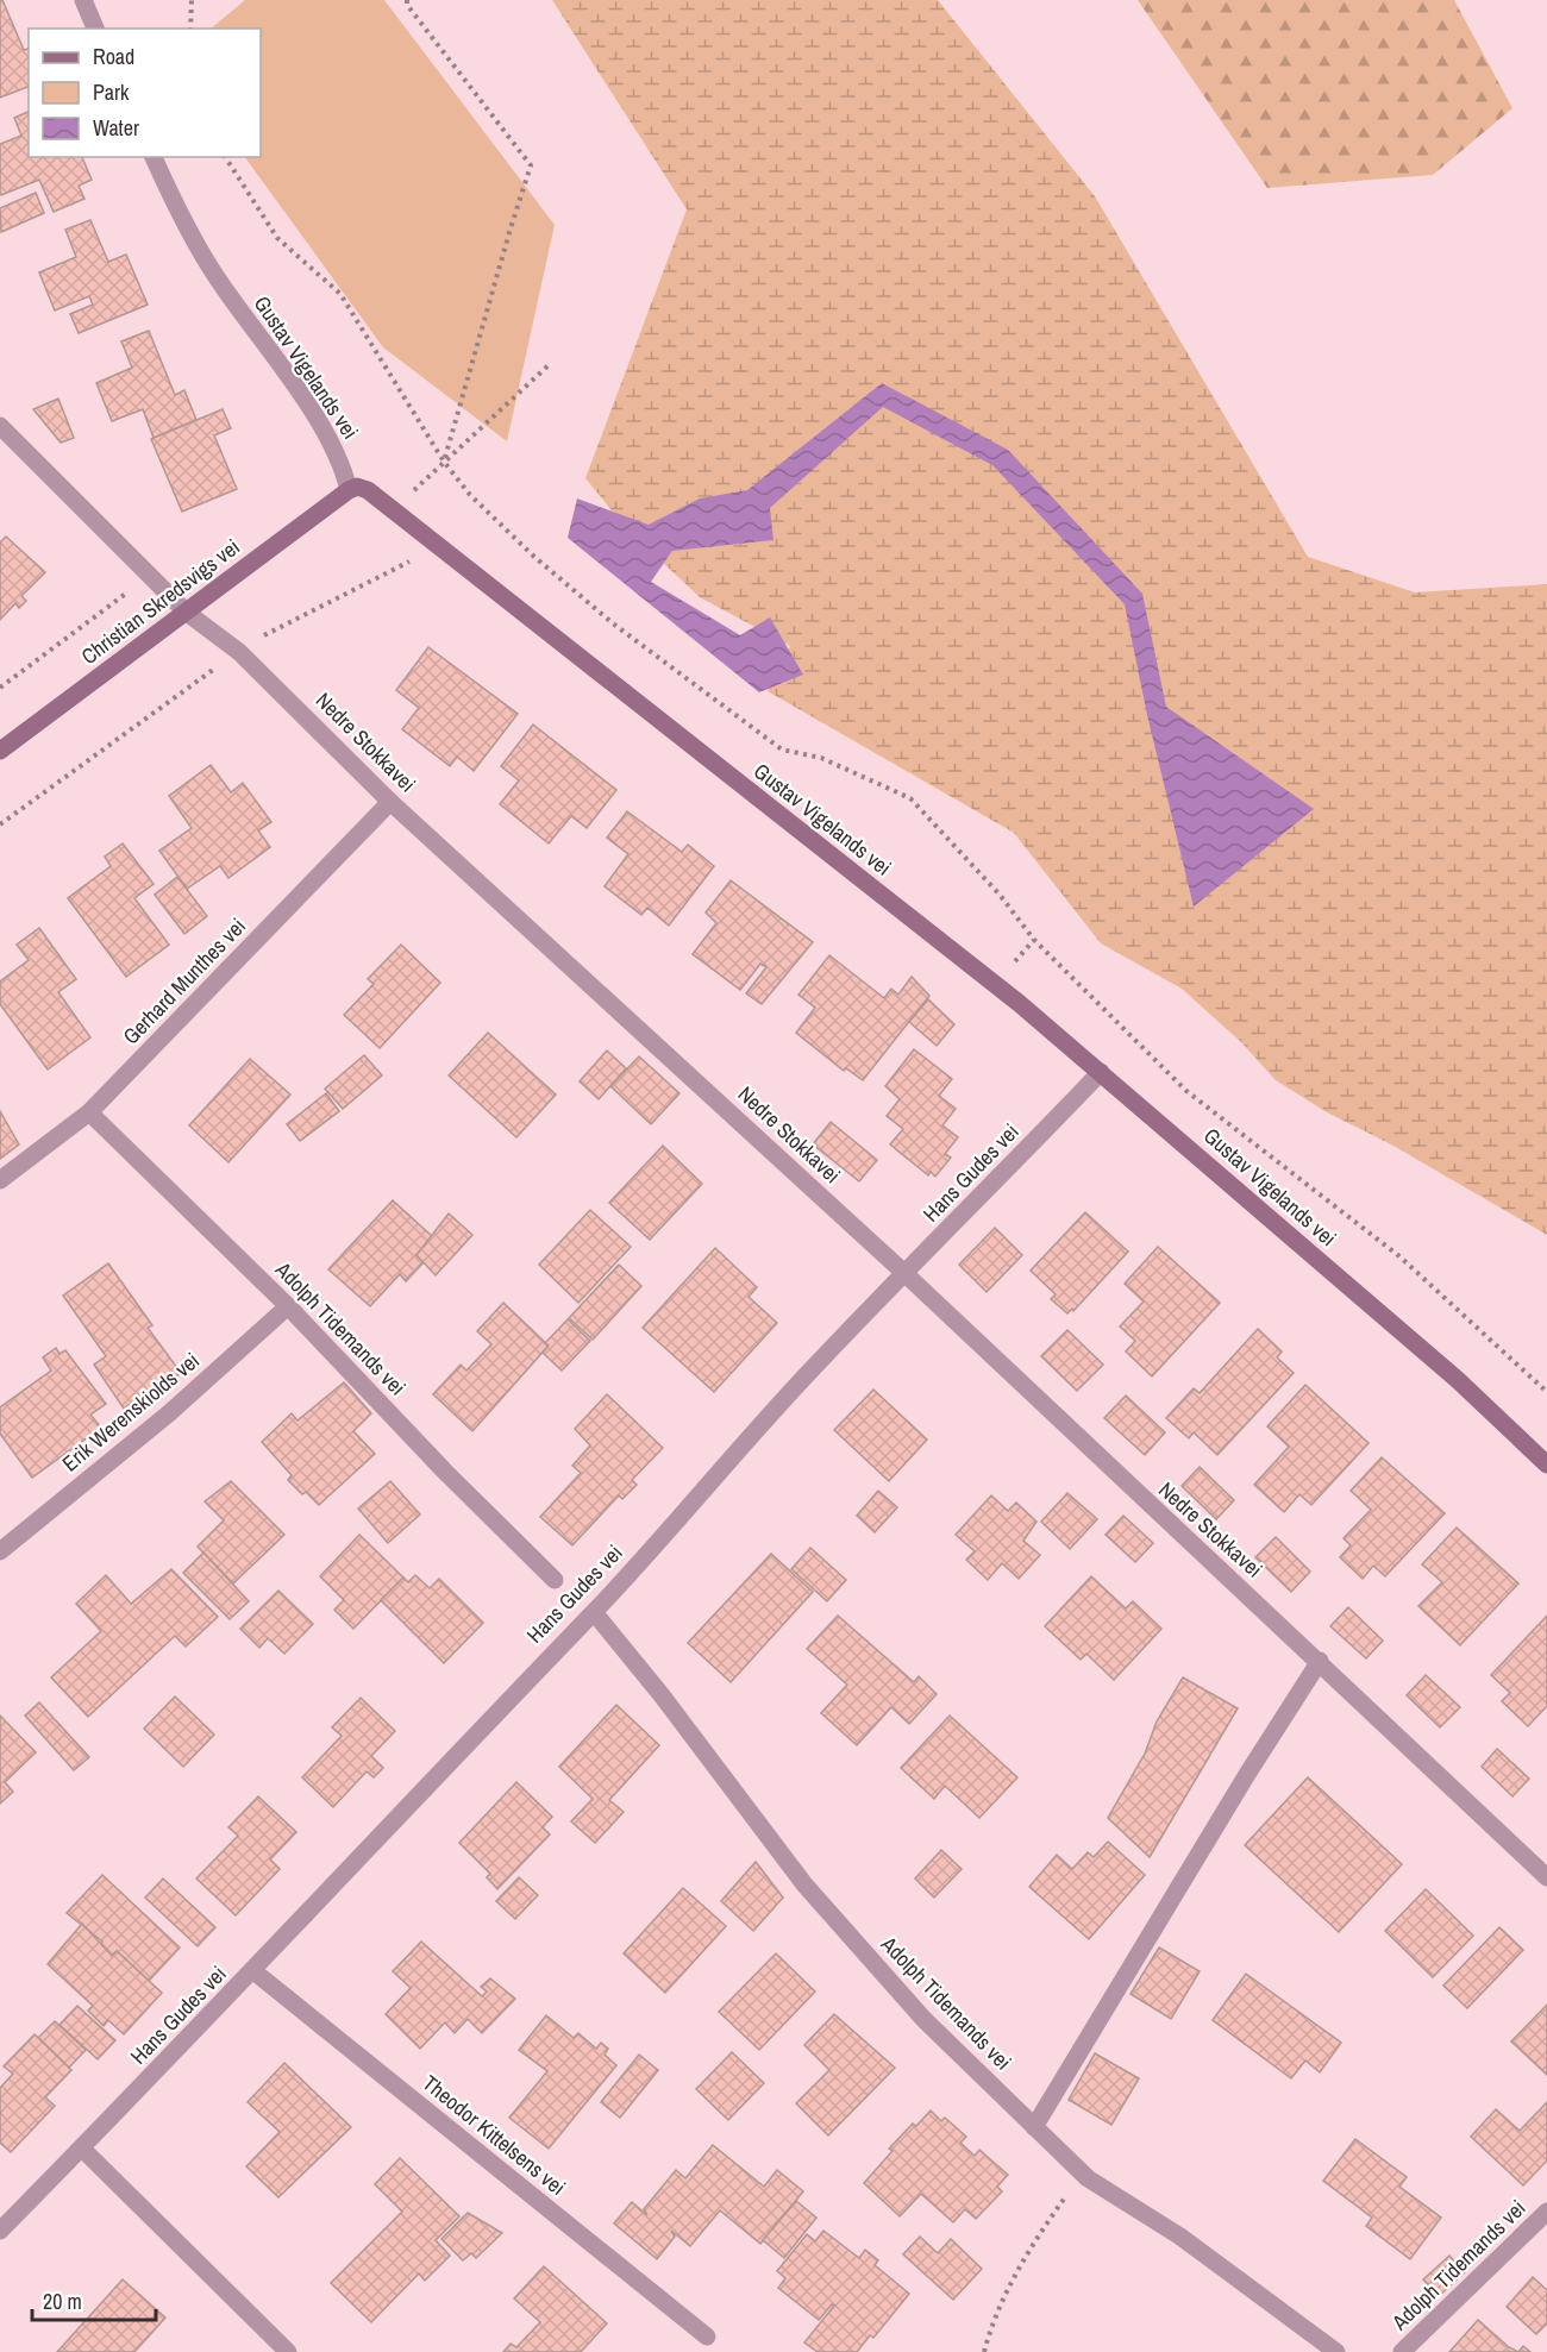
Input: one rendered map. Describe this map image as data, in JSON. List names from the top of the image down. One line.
{"streets":{"main road":["Gustav Vigelands vei","Christian Skredsvigs vei"],"street":["Nedre Stokkavei","Gerhard Munthes vei","Hans Gudes vei","Adolph Tidemands vei","Erik Werenskiolds vei","Theodor Kittelsens vei"]},"crossings":[["Gustav Vigelands vei","Christian Skredsvigs vei"],["Gustav Vigelands vei","Hans Gudes vei"],["Christian Skredsvigs vei","Nedre Stokkavei"],["Nedre Stokkavei","Gerhard Munthes vei"],["Nedre Stokkavei","Hans Gudes vei"],["Gerhard Munthes vei","Adolph Tidemands vei"],["Hans Gudes vei","Adolph Tidemands vei"],["Hans Gudes vei","Theodor Kittelsens vei"],["Adolph Tidemands vei","Erik Werenskiolds vei"]],"legend":["Road","Park","Water"],"scale_bar":"20 m"}
